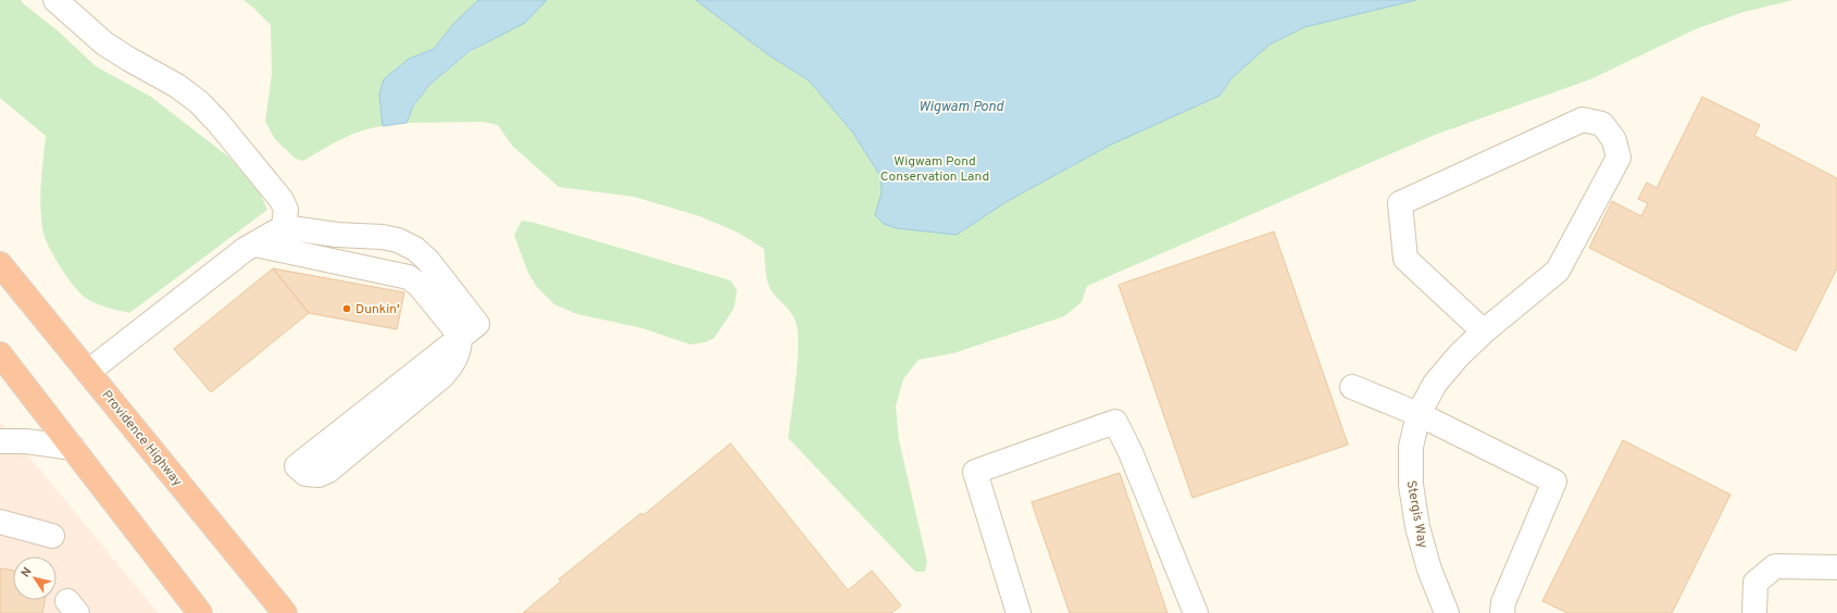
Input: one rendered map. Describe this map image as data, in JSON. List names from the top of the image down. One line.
{"streets":{"highway":["Providence Highway"],"street":["Stergis Way"]},"water":["Wigwam Pond"],"parks":["Wigwam Pond Conservation Land"],"places":["Dunkin'"],"north":"top left"}
